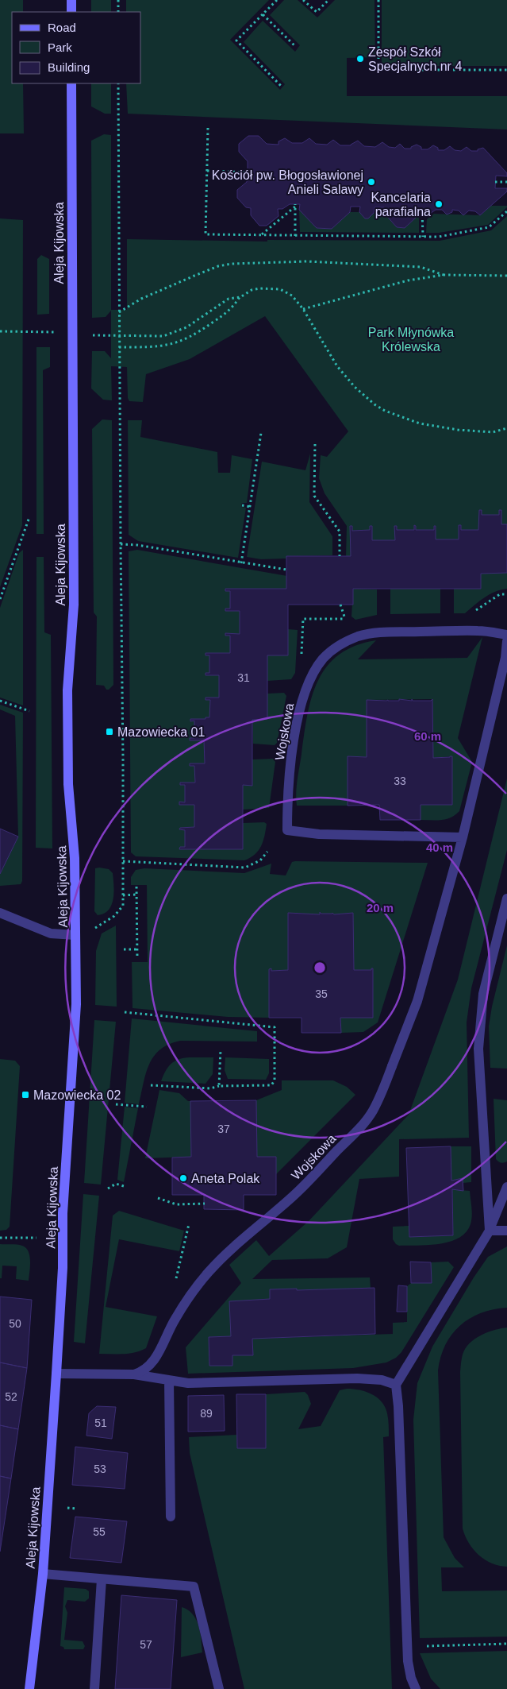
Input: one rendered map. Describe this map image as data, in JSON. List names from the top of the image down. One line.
{"streets":{"street":["Aleja Kijowska","Wojskowa"]},"parks":["Park Młynówka Królewska"],"places":{"other":["Zespół Szkół Specjalnych nr 4","Kościół pw. Błogosławionej Anieli Salawy","Kancelaria parafialna","Aneta Polak"],"transit":["Mazowiecka 01","Mazowiecka 02"]},"house_numbers":["31","33","35","37","50","52","89","51","53","55","57"],"legend":["Road","Park","Building"],"rings":["60 m","40 m","20 m"]}
